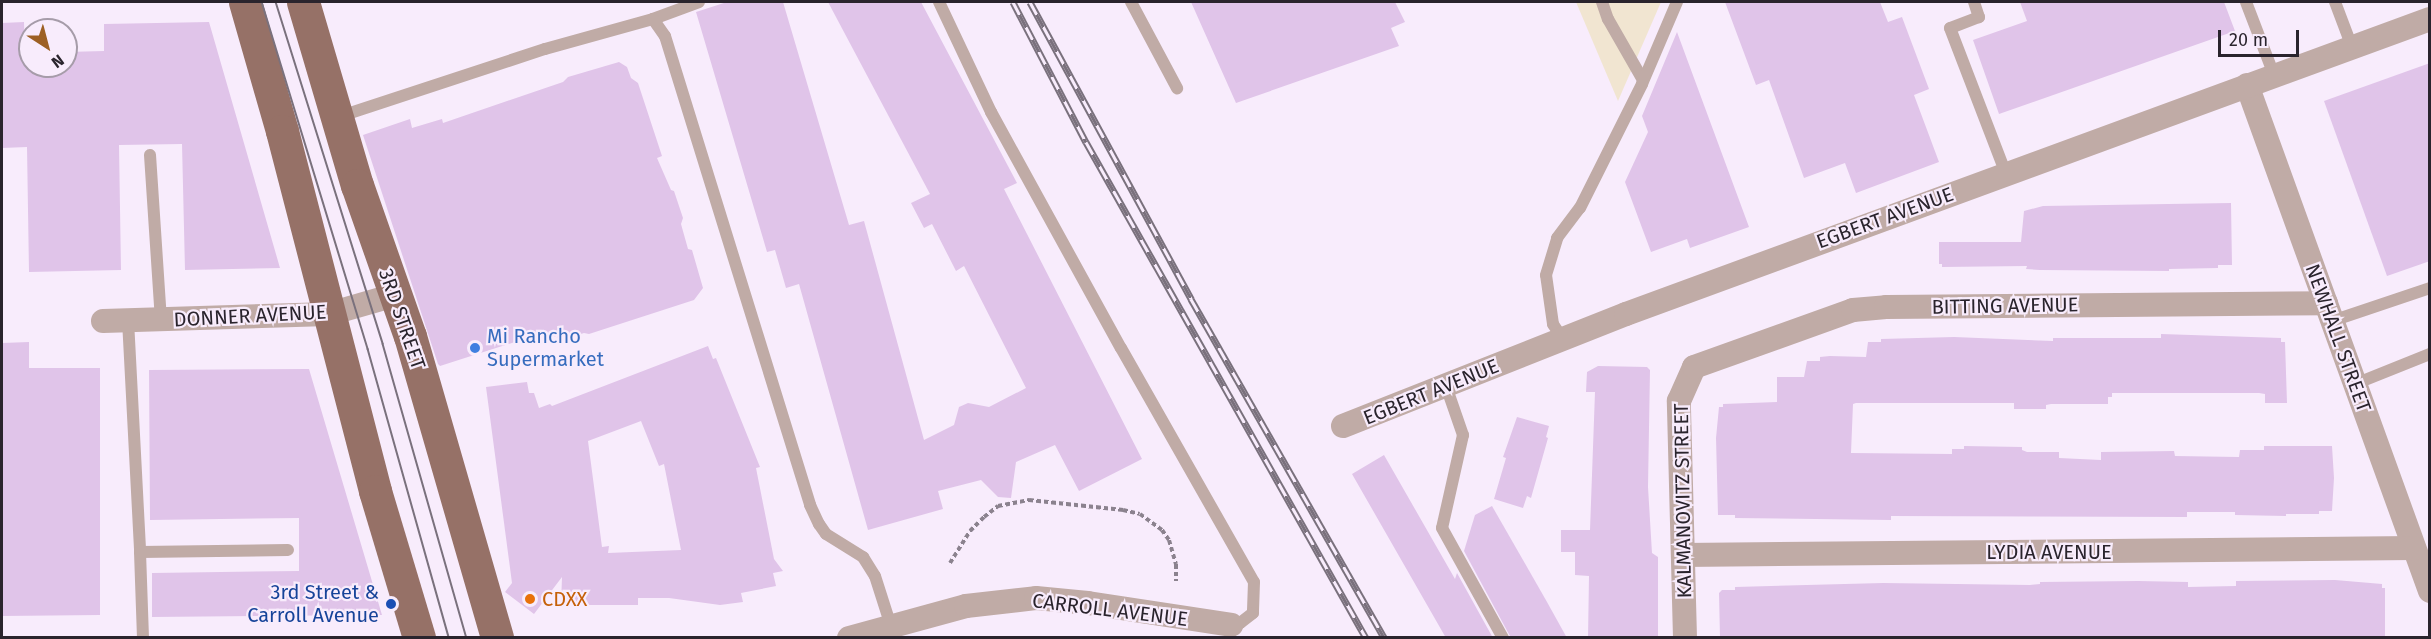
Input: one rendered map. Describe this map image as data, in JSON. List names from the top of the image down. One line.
{"streets":{"main road":["3RD STREET"],"street":["EGBERT AVENUE","BITTING AVENUE","DONNER AVENUE","NEWHALL STREET","KALMANOVITZ STREET","LYDIA AVENUE","CARROLL AVENUE"]},"crossings":[["EGBERT AVENUE","NEWHALL STREET"],["BITTING AVENUE","NEWHALL STREET"],["BITTING AVENUE","KALMANOVITZ STREET"],["DONNER AVENUE","3RD STREET"],["NEWHALL STREET","LYDIA AVENUE"],["KALMANOVITZ STREET","LYDIA AVENUE"]],"places":["Mi Rancho Supermarket","CDXX","3rd Street & Carroll Avenue"],"scale_bar":"20 m","north":"bottom right"}
